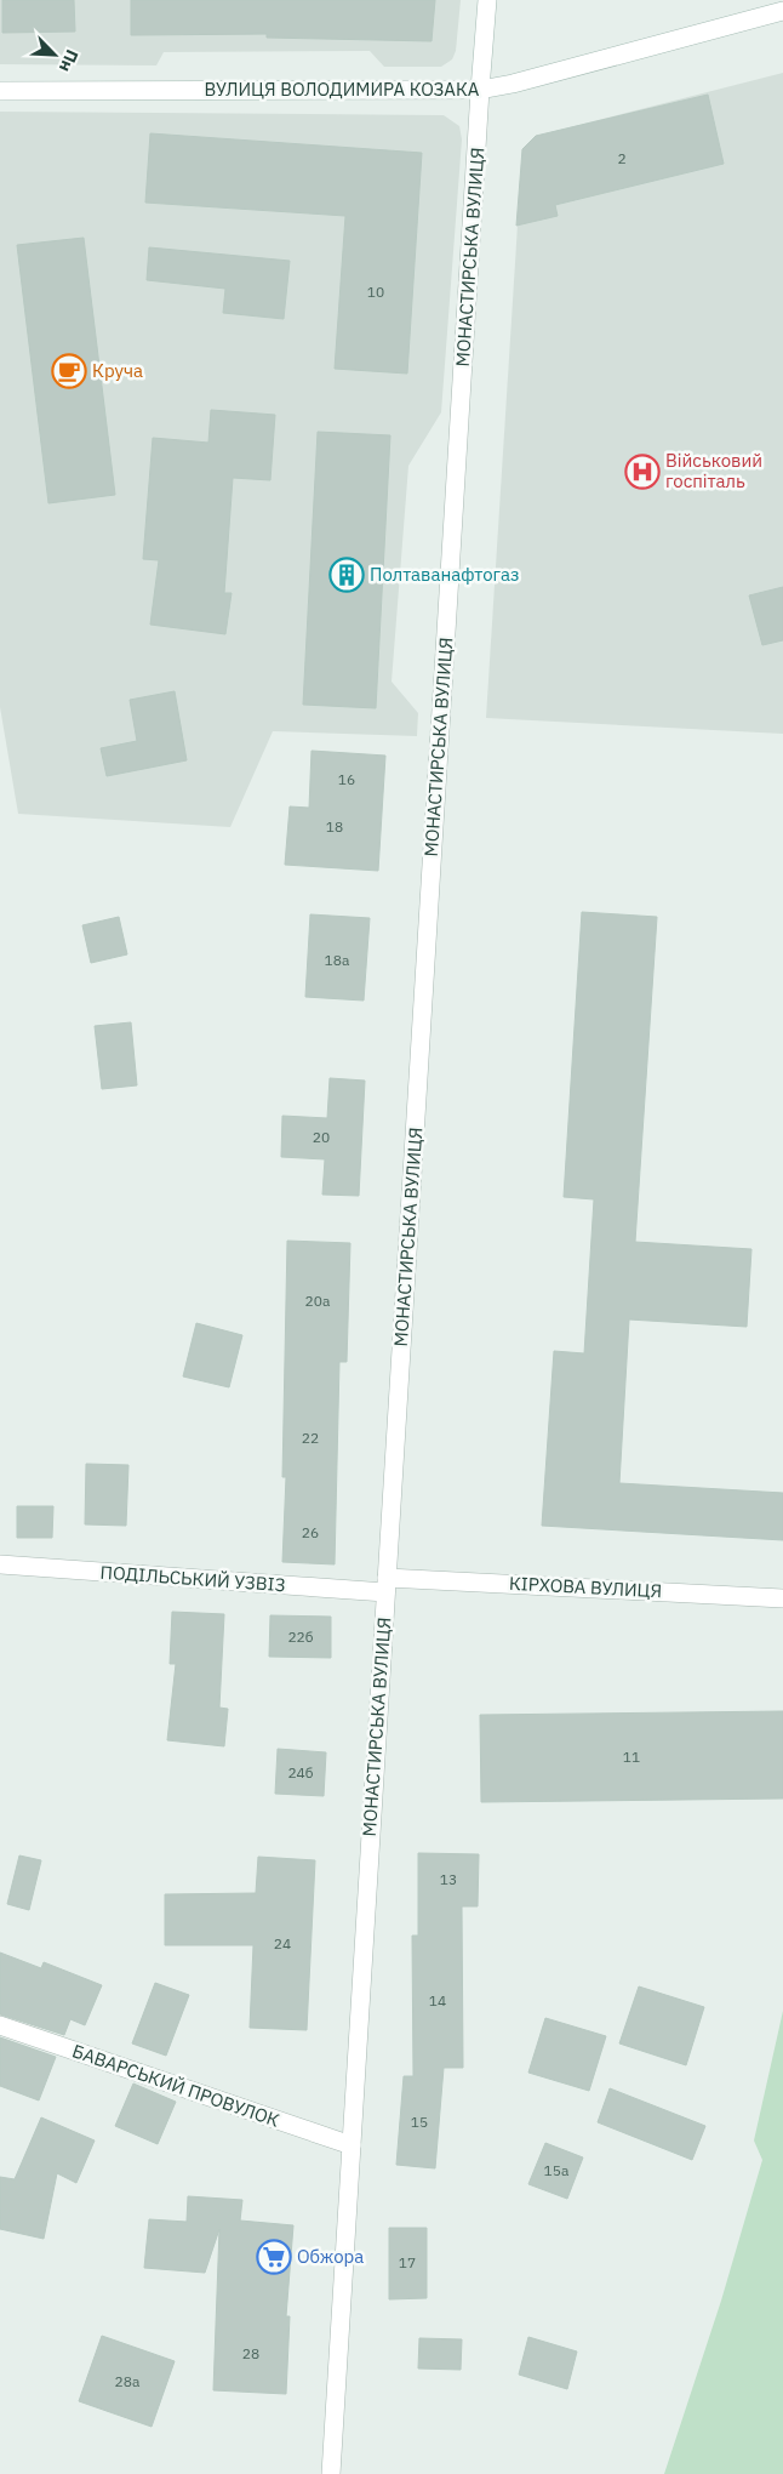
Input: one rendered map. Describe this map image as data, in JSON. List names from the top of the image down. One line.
{"streets":{"street":["ВУЛИЦЯ ВОЛОДИМИРА КОЗАКА","МОНАСТИРСЬКА ВУЛИЦЯ","ПОДІЛЬСЬКИЙ УЗВІЗ","КІРХОВА ВУЛИЦЯ","БАВАРСЬКИЙ ПРОВУЛОК"]},"crossings":[["ВУЛИЦЯ ВОЛОДИМИРА КОЗАКА","МОНАСТИРСЬКА ВУЛИЦЯ"],["МОНАСТИРСЬКА ВУЛИЦЯ","ПОДІЛЬСЬКИЙ УЗВІЗ"],["МОНАСТИРСЬКА ВУЛИЦЯ","КІРХОВА ВУЛИЦЯ"],["МОНАСТИРСЬКА ВУЛИЦЯ","БАВАРСЬКИЙ ПРОВУЛОК"],["ПОДІЛЬСЬКИЙ УЗВІЗ","КІРХОВА ВУЛИЦЯ"]],"places":{"cafe":["Круча"],"hospital":["Військовий госпіталь"],"building":["Полтаванафтогаз"],"supermarket":["Обжора"]},"house_numbers":["2","10","16","18","18а","20","20а","22","26","22б","11","24б","13","24","14","15","15а","17","28","28а"],"north":"bottom right"}
